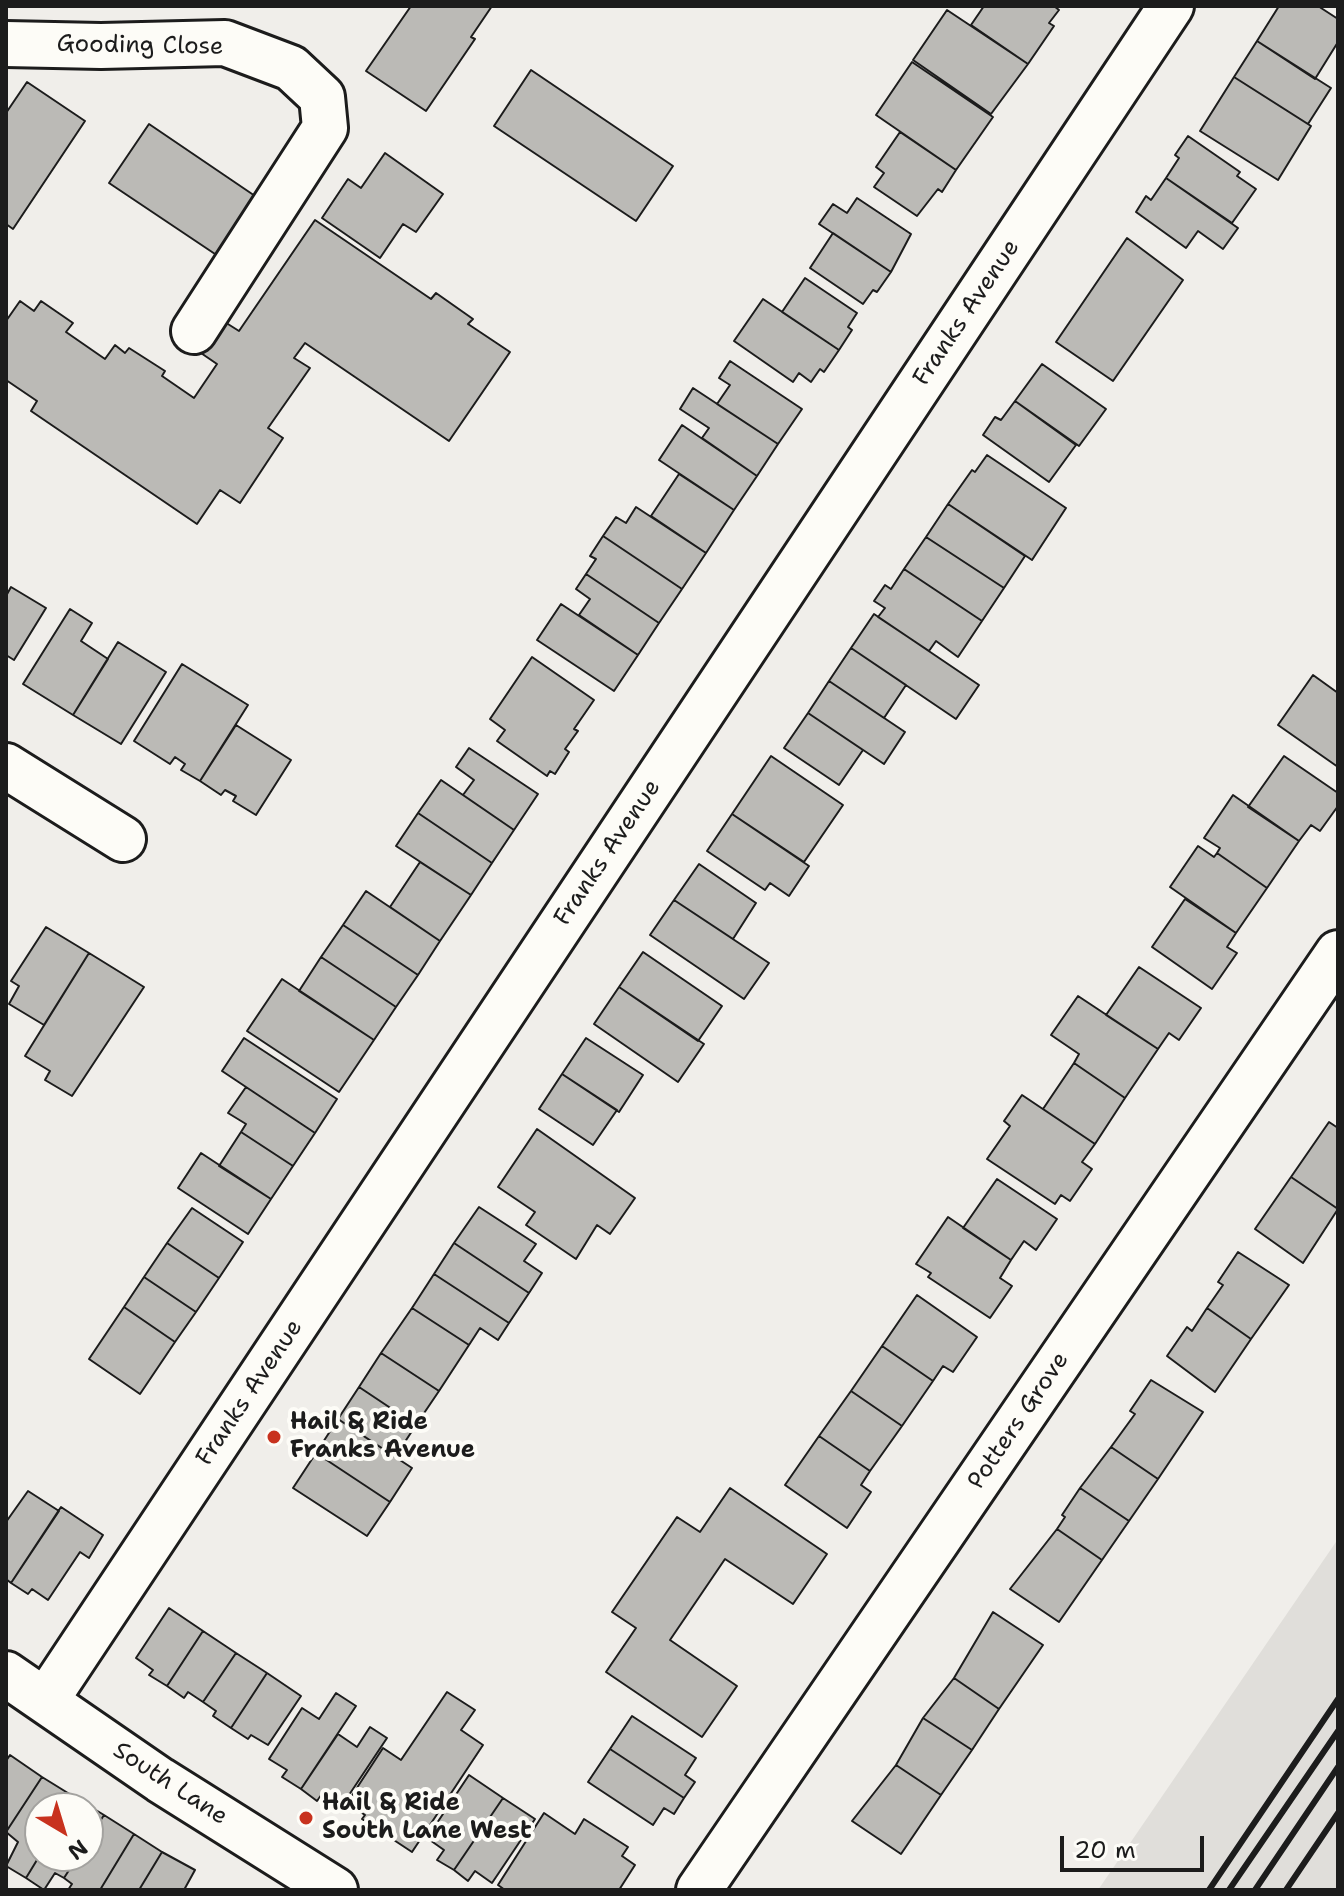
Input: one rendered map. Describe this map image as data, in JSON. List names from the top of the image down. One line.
{"streets":{"street":["Gooding Close","Franks Avenue","Potters Grove","South Lane"]},"crossings":[["Franks Avenue","South Lane"]],"places":["Hail & Ride Franks Avenue","Hail & Ride South Lane West"],"scale_bar":"20 m","north":"bottom right"}
